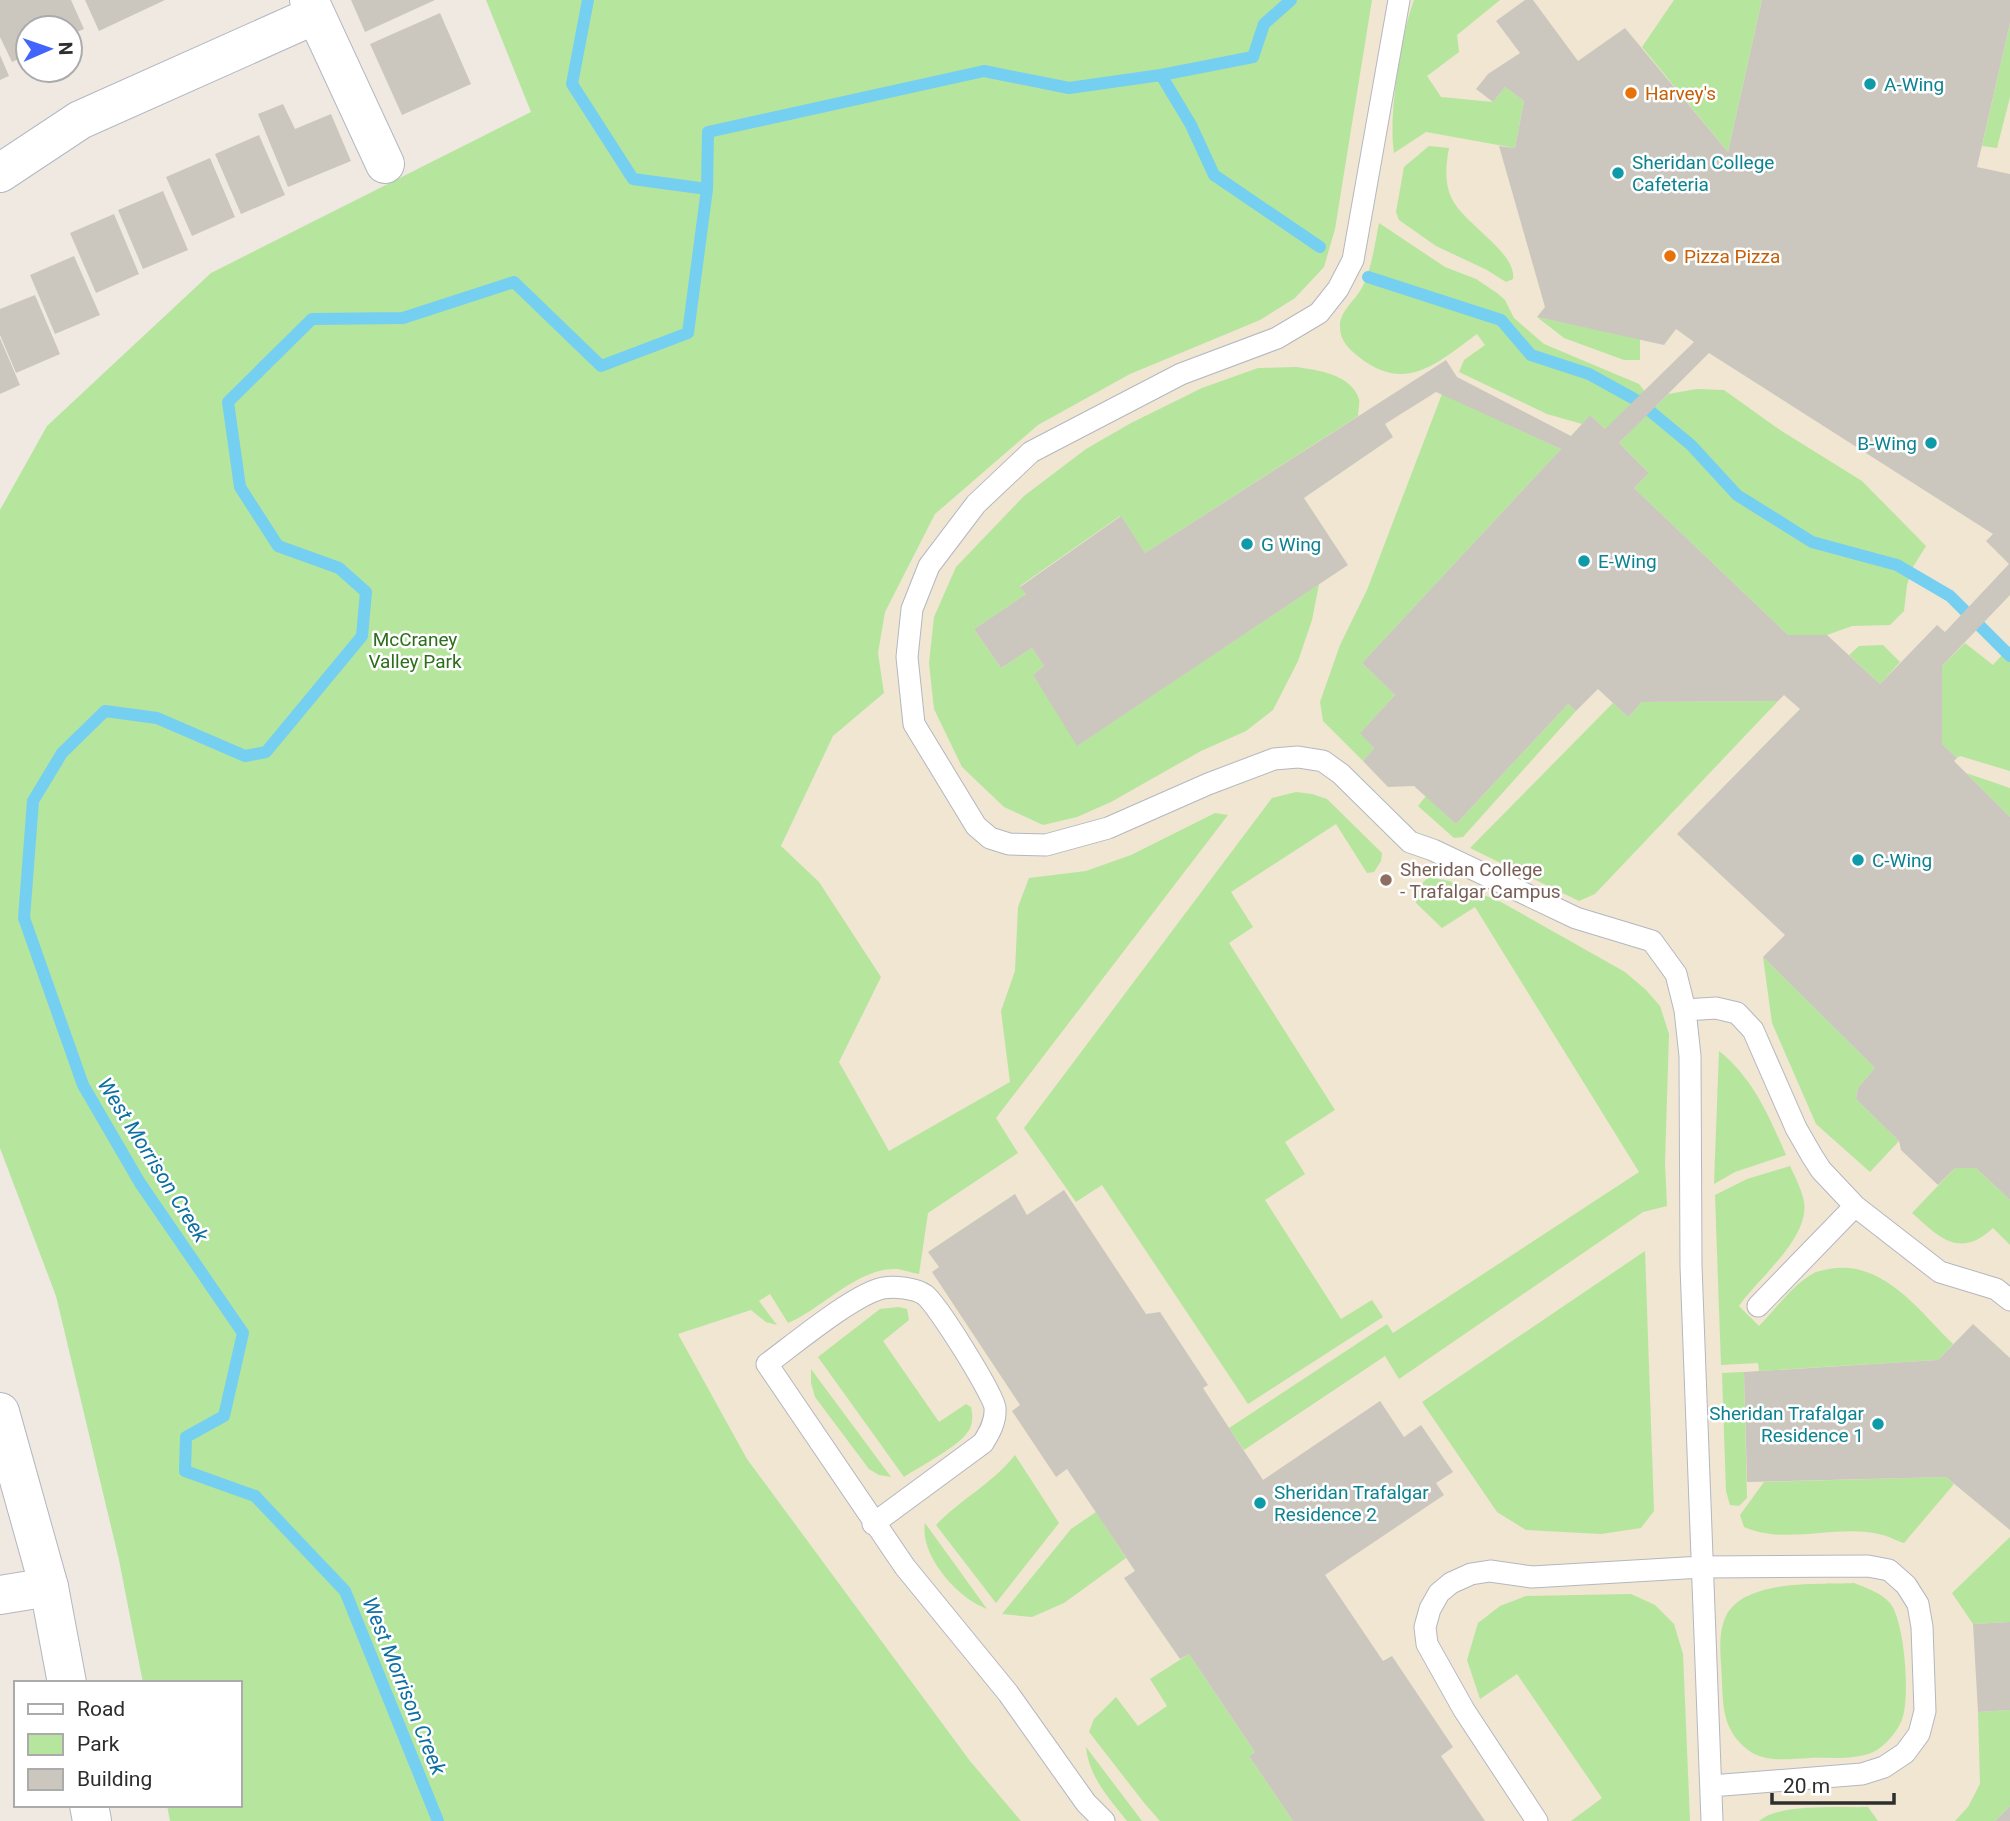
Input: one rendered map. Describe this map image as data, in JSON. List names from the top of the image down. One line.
{"water":["West Morrison Creek"],"parks":["McCraney Valley Park"],"places":["A-Wing","Harvey's","Sheridan College Cafeteria","Pizza Pizza","B-Wing","G Wing","E-Wing","C-Wing","Sheridan College - Trafalgar Campus","Sheridan Trafalgar Residence 1","Sheridan Trafalgar Residence 2"],"legend":["Road","Park","Building"],"scale_bar":"20 m","north":"right"}
